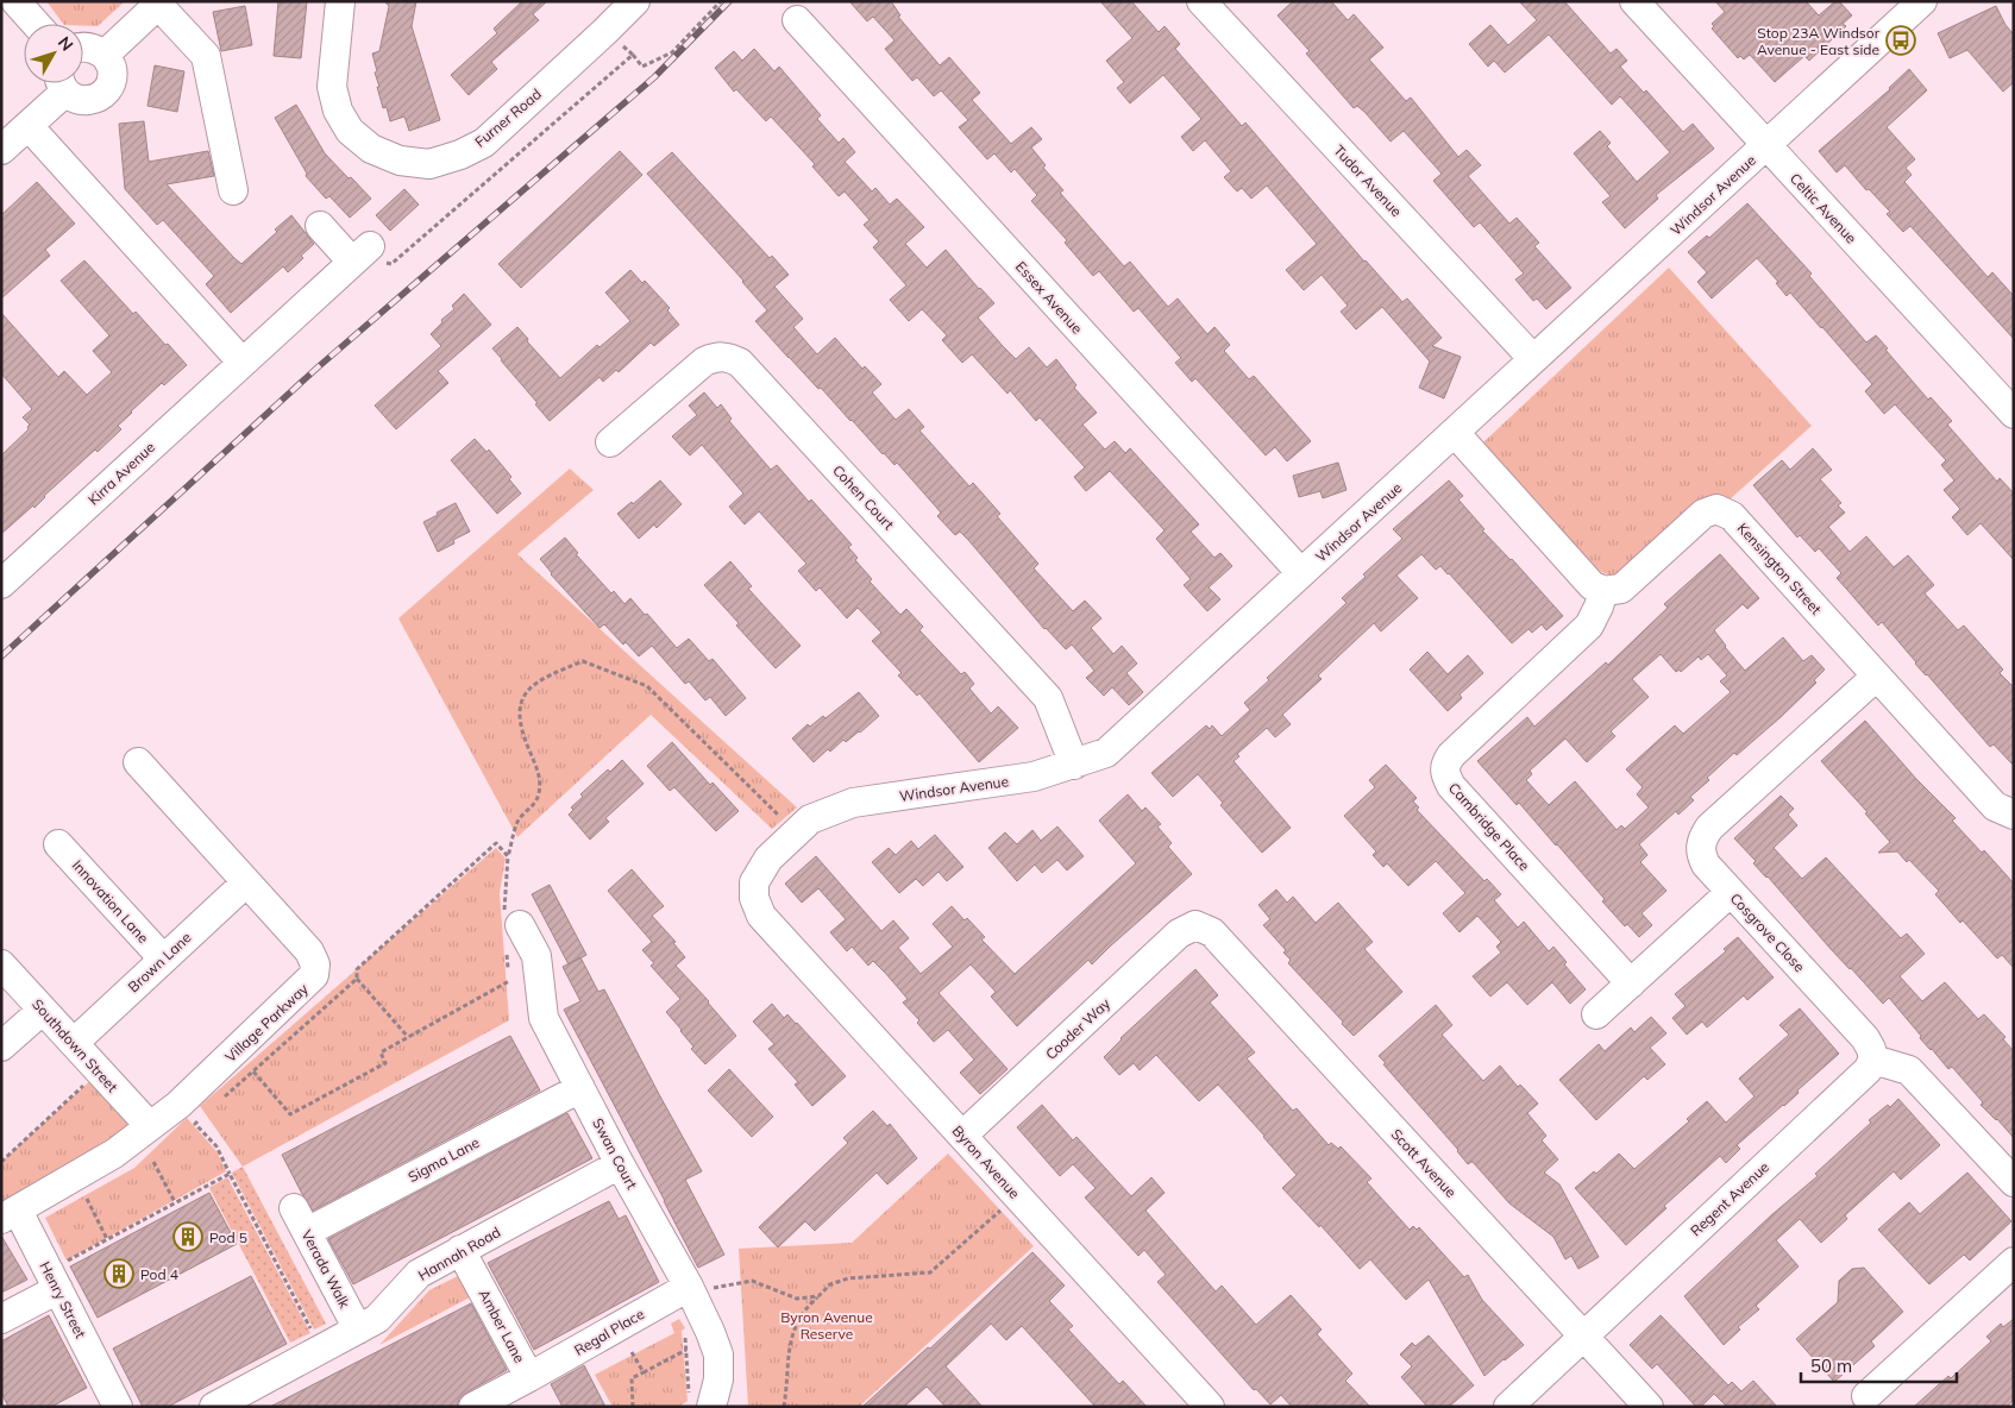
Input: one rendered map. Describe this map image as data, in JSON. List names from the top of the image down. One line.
{"streets":{"street":["Furner Road","Tudor Avenue","Windsor Avenue","Celtic Avenue","Essex Avenue","Kirra Avenue","Cohen Court","Kensington Street","Cambridge Place","Innovation Lane","Cosgrove Close","Brown Lane","Village Parkway","Cooder Way","Southdown Street","Swan Court","Sigma Lane","Byron Avenue","Scott Avenue","Regent Avenue","Hannah Road","Verada Walk","Henry Street","Amber Lane","Regal Place"]},"crossings":[["Tudor Avenue","Windsor Avenue"],["Windsor Avenue","Celtic Avenue"],["Windsor Avenue","Essex Avenue"],["Windsor Avenue","Cohen Court"],["Windsor Avenue","Byron Avenue"],["Kensington Street","Cambridge Place"],["Kensington Street","Cosgrove Close"],["Innovation Lane","Brown Lane"],["Cosgrove Close","Regent Avenue"],["Brown Lane","Village Parkway"],["Brown Lane","Southdown Street"],["Village Parkway","Southdown Street"],["Village Parkway","Henry Street"],["Cooder Way","Byron Avenue"],["Cooder Way","Scott Avenue"],["Swan Court","Sigma Lane"],["Swan Court","Hannah Road"],["Swan Court","Regal Place"],["Sigma Lane","Verada Walk"],["Scott Avenue","Regent Avenue"],["Hannah Road","Verada Walk"],["Hannah Road","Amber Lane"],["Amber Lane","Regal Place"]],"parks":["Byron Avenue Reserve"],"places":{"bus stop":["Stop 23A Windsor Avenue - East side"],"building":["Pod 5","Pod 4"]},"scale_bar":"50 m","north":"top right"}
